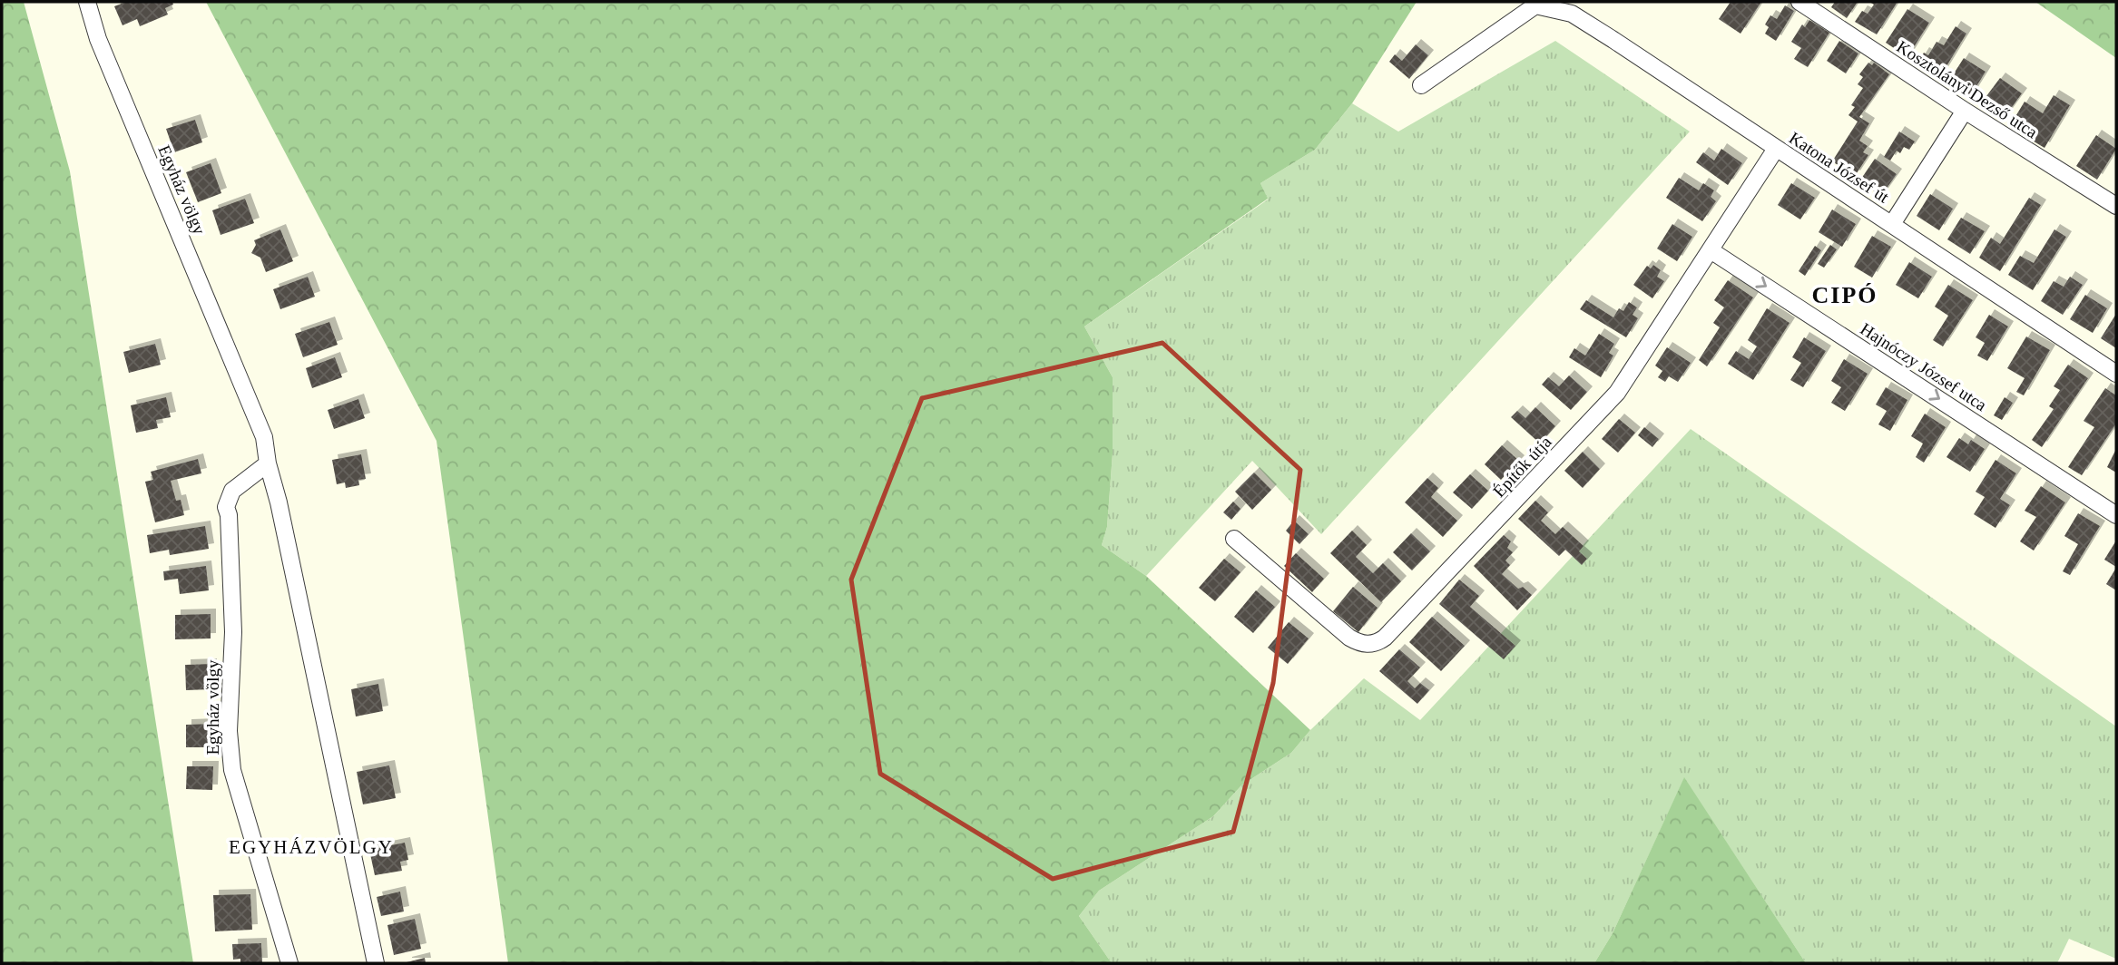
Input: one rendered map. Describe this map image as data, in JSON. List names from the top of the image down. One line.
{"streets":{"street":["Kosztolányi Dezső utca","Katona József út","Egyház völgy","Hajnóczy József utca","Építők útja"]},"crossings":[["Katona József út","Építők útja"],["Hajnóczy József utca","Építők útja"]],"one_way":["Hajnóczy József utca"],"districts":["CIPÓ","EGYHÁZVÖLGY"]}
